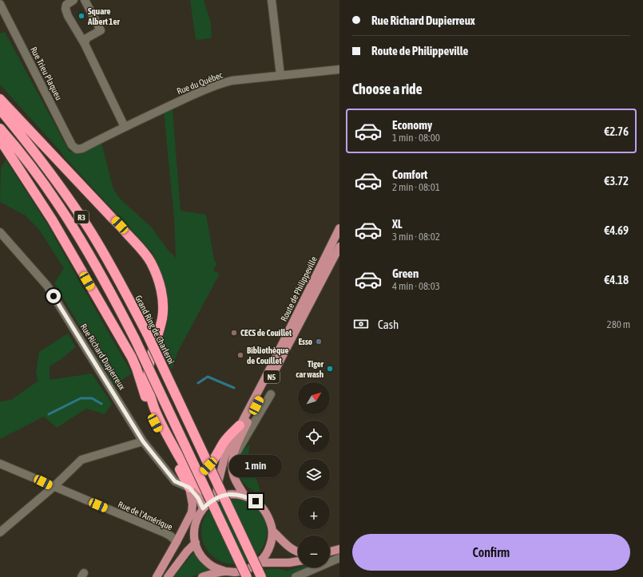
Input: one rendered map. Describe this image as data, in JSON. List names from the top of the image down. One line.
{"streets":{"highway":["R3","Grand Ring de Charleroi"],"main road":["Route de Philippeville","N5"],"street":["Rue Trieu Plaqueu","Rue du Québec","Rue Richard Dupierreux","Rue de l'Amérique"]},"crossings":[["Rue Trieu Plaqueu","Rue du Québec"],["R3","Route de Philippeville"]],"places":["Square Albert 1er","CECS de Couillet","Esso","Bibliothèque de Couillet","Tiger car wash"],"north":"top right","page":{"banner":["Rue Richard Dupierreux","Route de Philippeville"],"heading":"Choose a ride","list":[{"name":"Economy","note":"1 min · 08:00","value":"€2.76"},{"name":"Comfort","note":"2 min · 08:01","value":"€3.72"},{"name":"XL","note":"3 min · 08:02","value":"€4.69"},{"name":"Green","note":"4 min · 08:03","value":"€4.18"}],"pay":["Cash","280 m"],"map_buttons":["+","−"],"bubble":"1 min","buttons":"Confirm"}}
